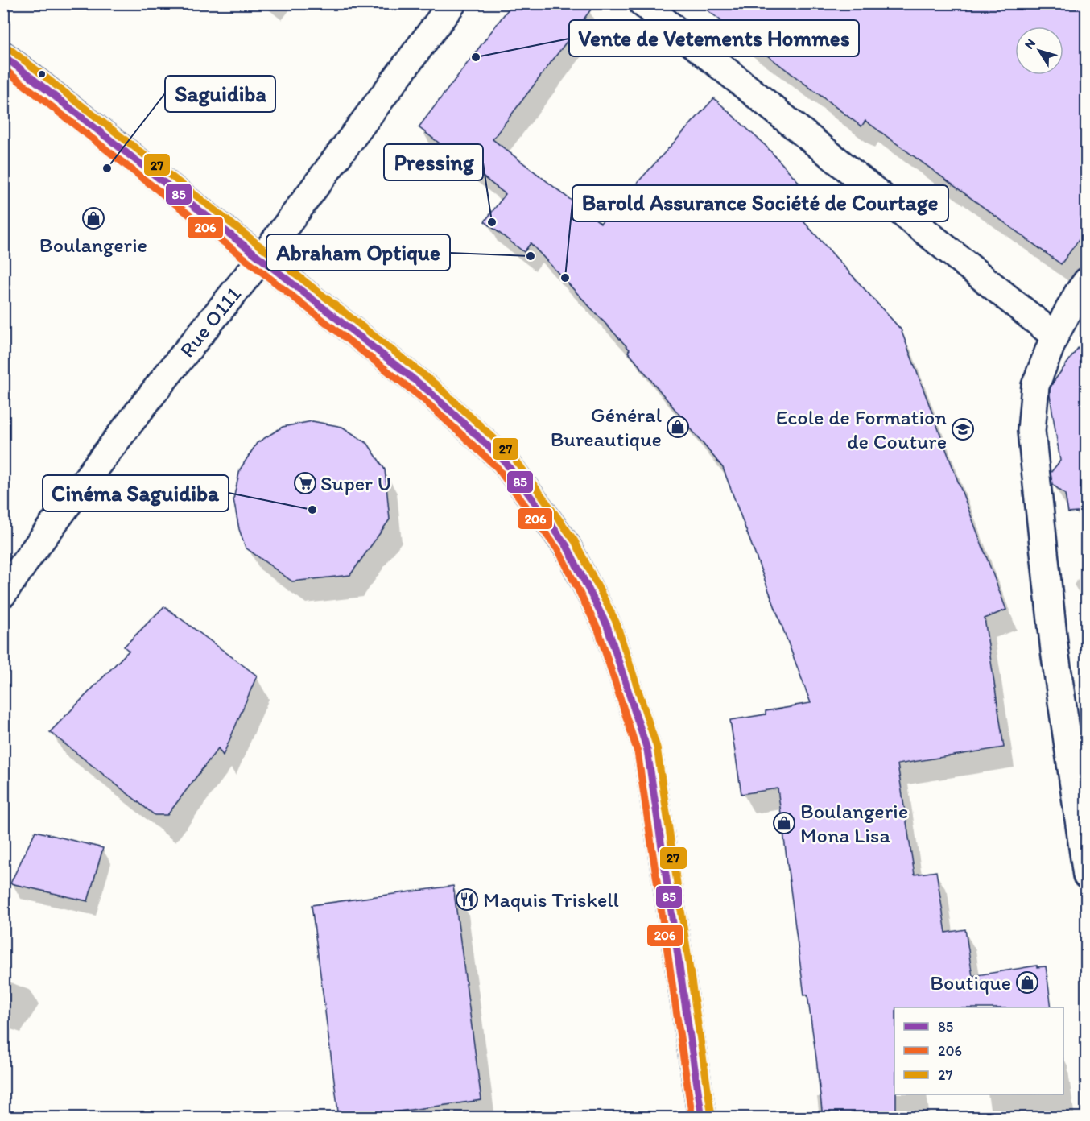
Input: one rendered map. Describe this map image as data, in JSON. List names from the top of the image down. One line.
{"streets":{"street":["Rue O111"]},"places":{"other":["Vente de Vetements Hommes","Saguidiba","Pressing","Abraham Optique","Barold Assurance Société de Courtage","Cinéma Saguidiba"],"shop":["Boulangerie","Général Bureautique","Boulangerie Mona Lisa","Boutique"],"school or university":["Ecole de Formation de Couture"],"supermarket":["Super U"],"restaurant":["Maquis Triskell"]},"lines":["transit line 27","transit line 85","transit line 206"],"legend":["85","206","27"],"north":"top left"}
